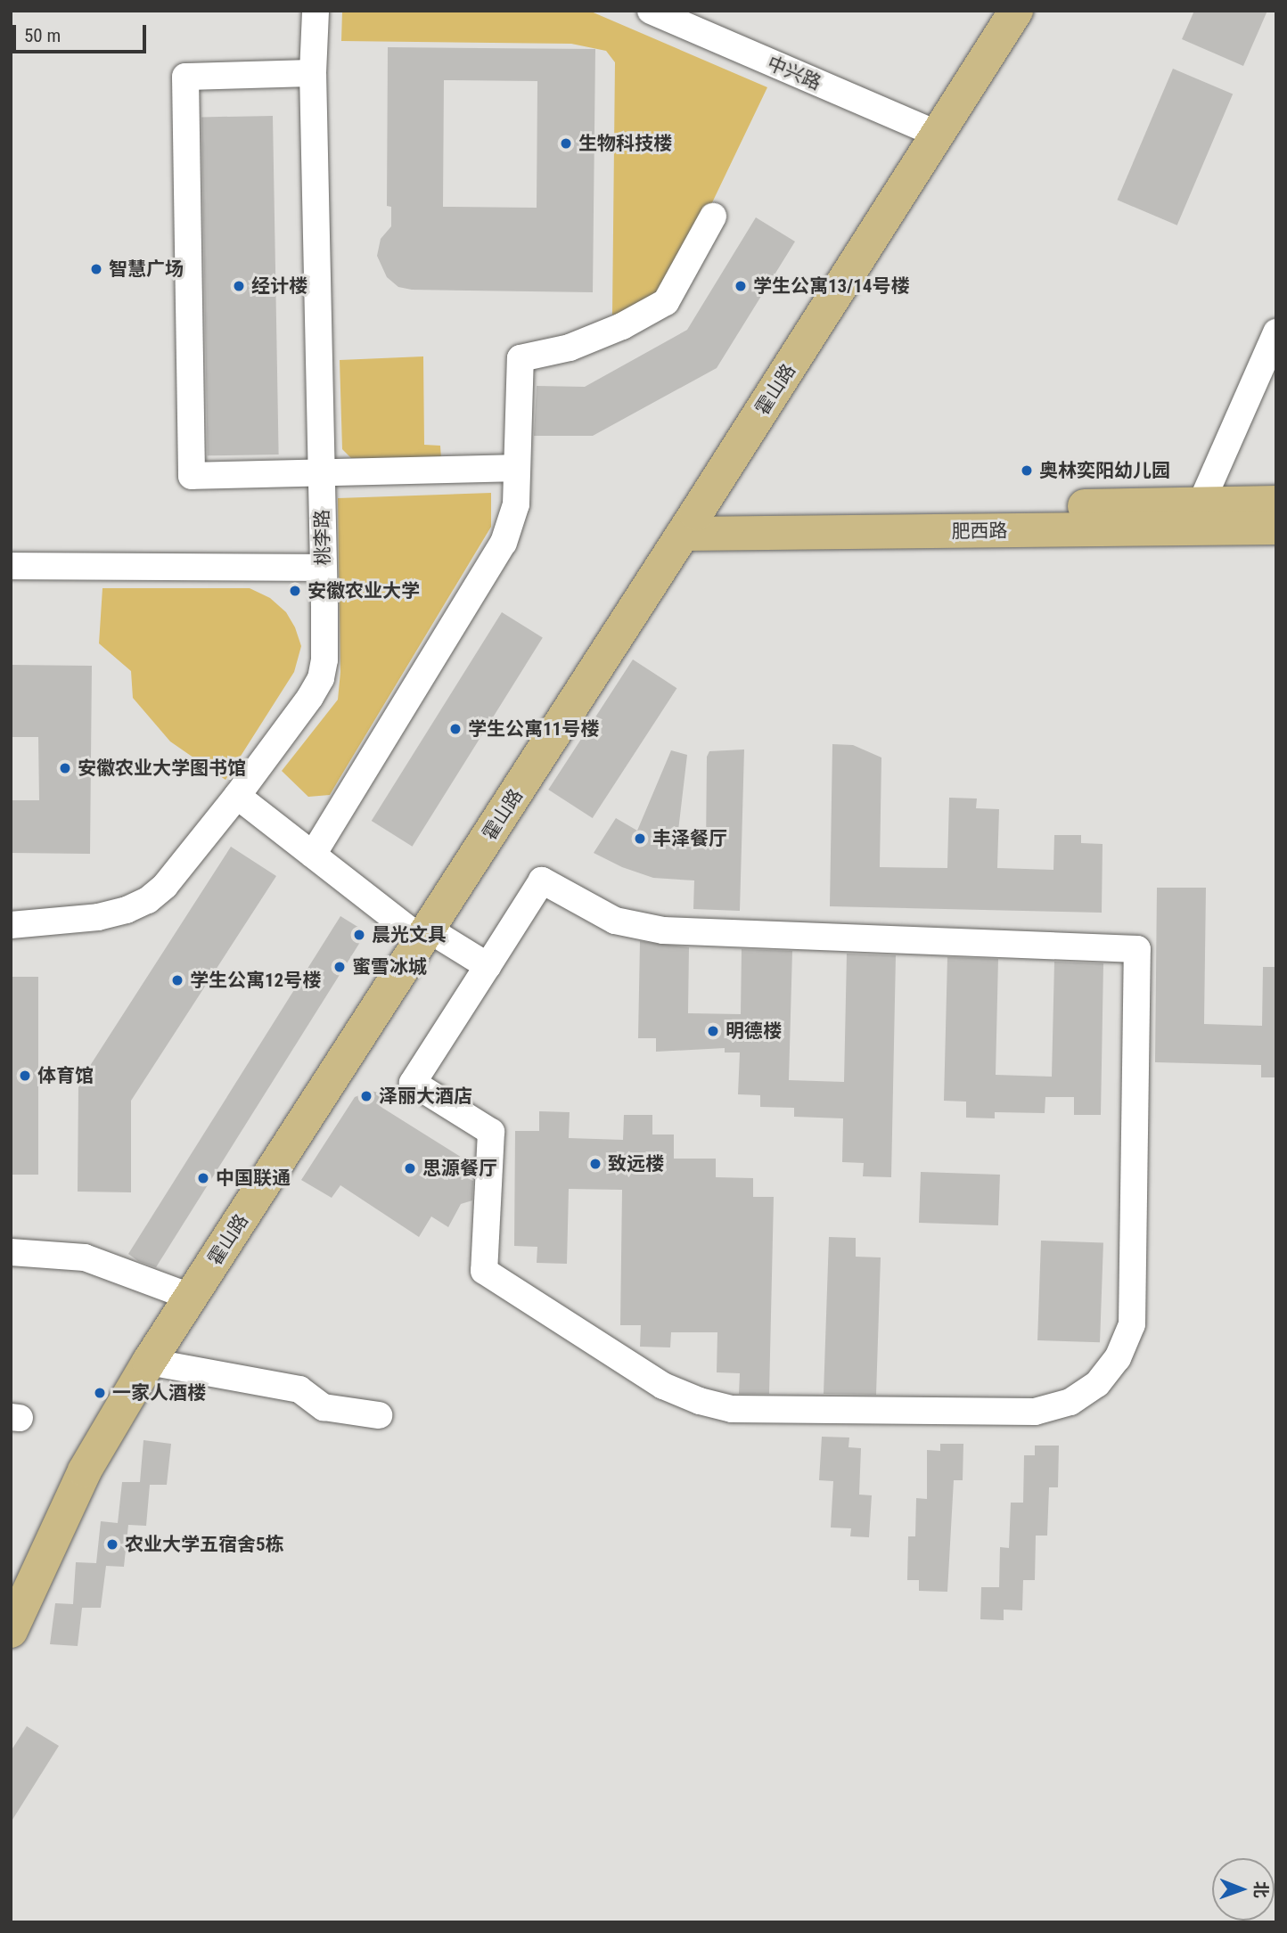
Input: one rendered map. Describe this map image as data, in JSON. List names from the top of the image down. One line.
{"streets":{"main road":["霍山路","肥西路"],"street":["中兴路","桃李路"]},"crossings":[["中兴路","霍山路"],["霍山路","肥西路"]],"places":["生物科技楼","智慧广场","经计楼","学生公寓13/14号楼","奥林奕阳幼儿园","安徽农业大学","学生公寓11号楼","安徽农业大学图书馆","丰泽餐厅","晨光文具","蜜雪冰城","学生公寓12号楼","明德楼","体育馆","泽丽大酒店","致远楼","思源餐厅","中国联通","一家人酒楼","农业大学五宿舍5栋"],"scale_bar":"50 m","north":"right"}
